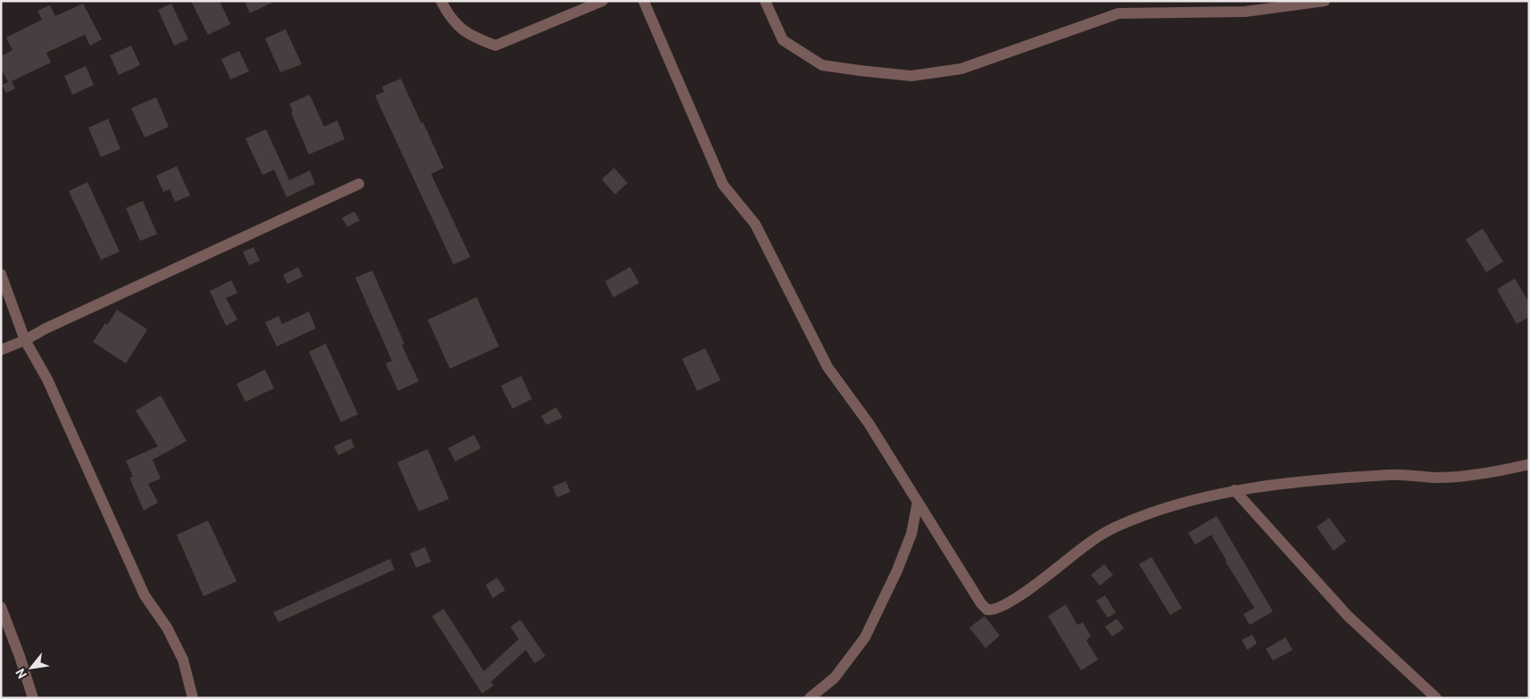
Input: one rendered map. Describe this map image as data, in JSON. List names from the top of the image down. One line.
{"north":"bottom left"}
